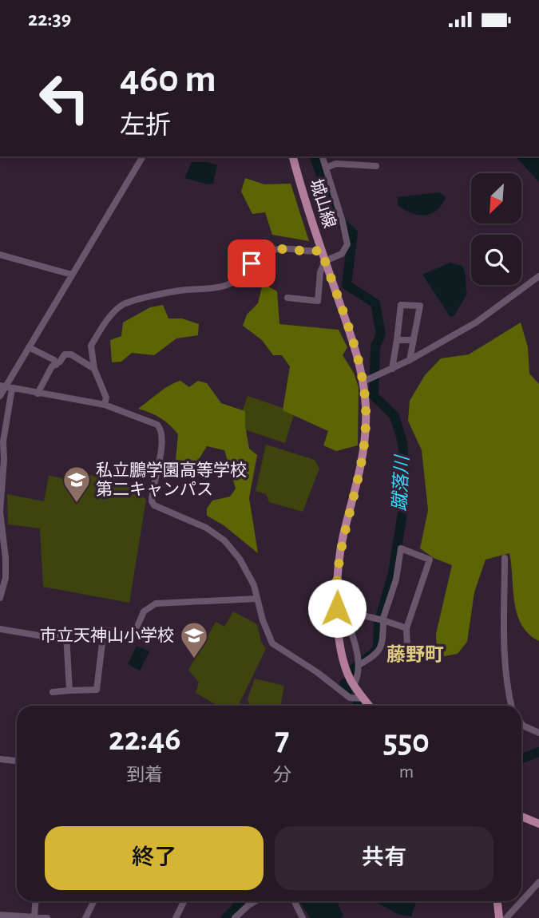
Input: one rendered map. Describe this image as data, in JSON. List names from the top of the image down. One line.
{"streets":{"main road":["城山線"]},"districts":["藤野町"],"water":["蹴落川"],"places":{"school or university":["私立鵬学園高等学校 第二キャンパス","市立天神山小学校"]},"north":"bottom left","page":{"status":"22:39","turn":["460 m","左折"],"eta":["22:46","到着","7","分","550","m"],"buttons":["終了","共有"]}}
